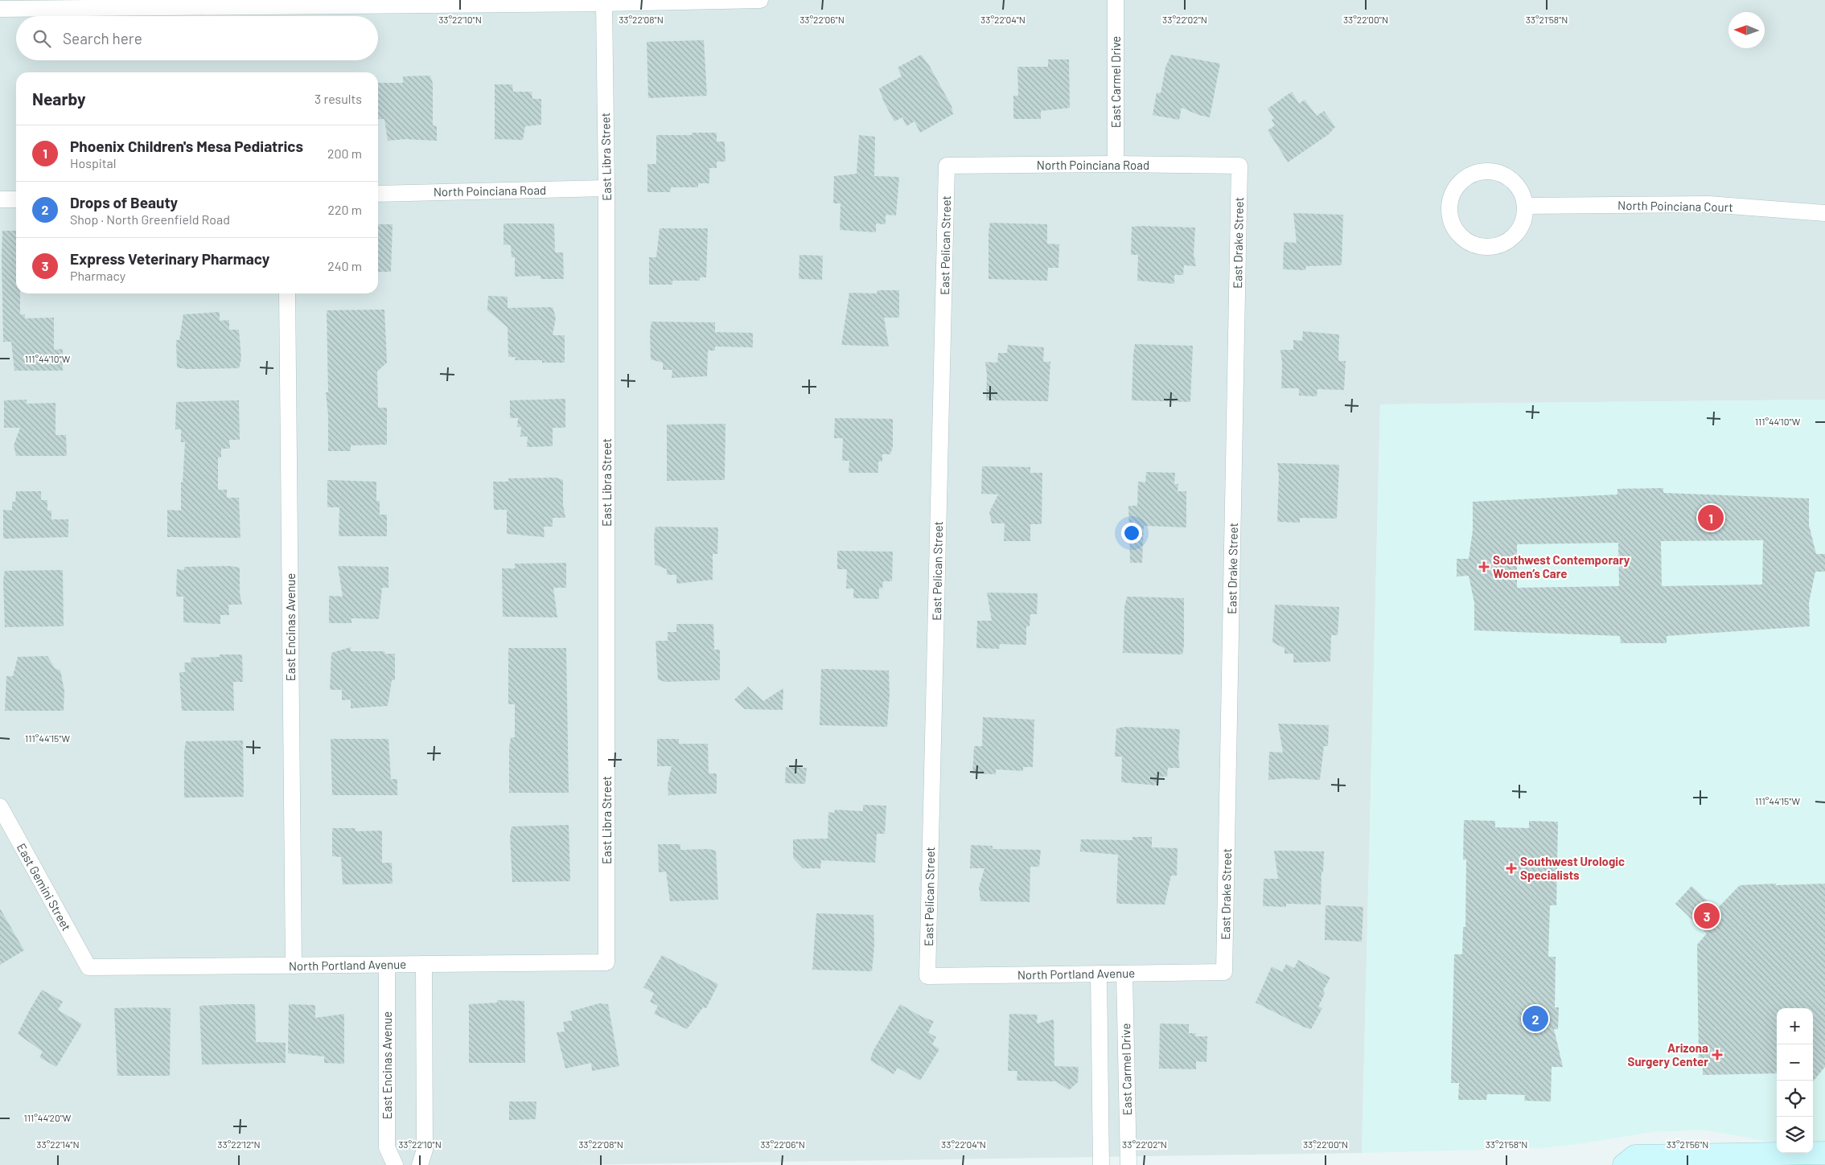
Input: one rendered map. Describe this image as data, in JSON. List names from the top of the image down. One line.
{"streets":{"street":["East Carmel Drive","East Libra Street","North Poinciana Road","North Poinciana Court","East Drake Street","East Pelican Street","East Encinas Avenue","East Gemini Street","North Portland Avenue"]},"crossings":[["East Carmel Drive","North Poinciana Road"],["East Carmel Drive","North Portland Avenue"],["East Libra Street","North Poinciana Road"],["East Libra Street","North Portland Avenue"],["North Poinciana Road","East Drake Street"],["North Poinciana Road","East Pelican Street"],["East Drake Street","North Portland Avenue"],["East Pelican Street","North Portland Avenue"],["East Encinas Avenue","North Portland Avenue"],["East Gemini Street","North Portland Avenue"]],"places":{"health":["Southwest Contemporary Women’s Care","Southwest Urologic Specialists","Arizona Surgery Center"]},"north":"left","page":{"search":"Search here","heading":["Nearby","3 results"],"list":[{"mark":"1","name":"Phoenix Children's Mesa Pediatrics","note":"Hospital","value":"200 m"},{"mark":"2","name":"Drops of Beauty","note":"Shop · North Greenfield Road","value":"220 m"},{"mark":"3","name":"Express Veterinary Pharmacy","note":"Pharmacy","value":"240 m"}],"pins":["1","3","2"],"map_buttons":["+","−"]},"coordinates":["33°22'10\"N","33°22'08\"N","33°22'06\"N","33°22'04\"N","33°22'02\"N","33°22'00\"N","33°21'58\"N","111°44'10\"W","111°44'15\"W","111°44'20\"W","33°22'14\"N","33°22'12\"N","33°21'56\"N"]}
